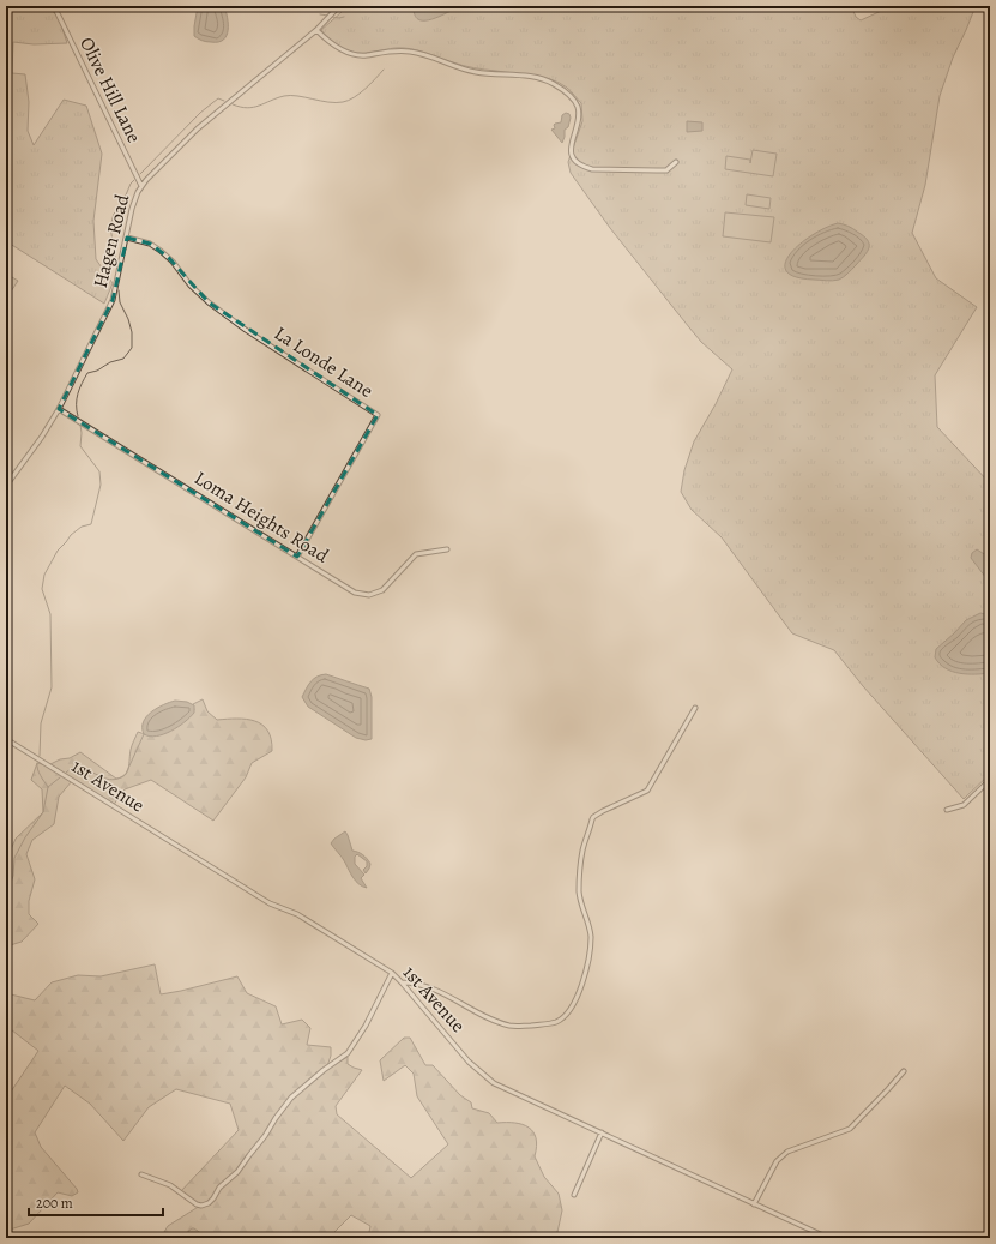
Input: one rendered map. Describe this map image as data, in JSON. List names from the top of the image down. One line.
{"streets":{"street":["Olive Hill Lane","Hagen Road","La Londe Lane","Loma Heights Road","1st Avenue"]},"crossings":[["Olive Hill Lane","Hagen Road"],["Hagen Road","La Londe Lane"],["Hagen Road","Loma Heights Road"],["La Londe Lane","Loma Heights Road"]],"scale_bar":"200 m"}
